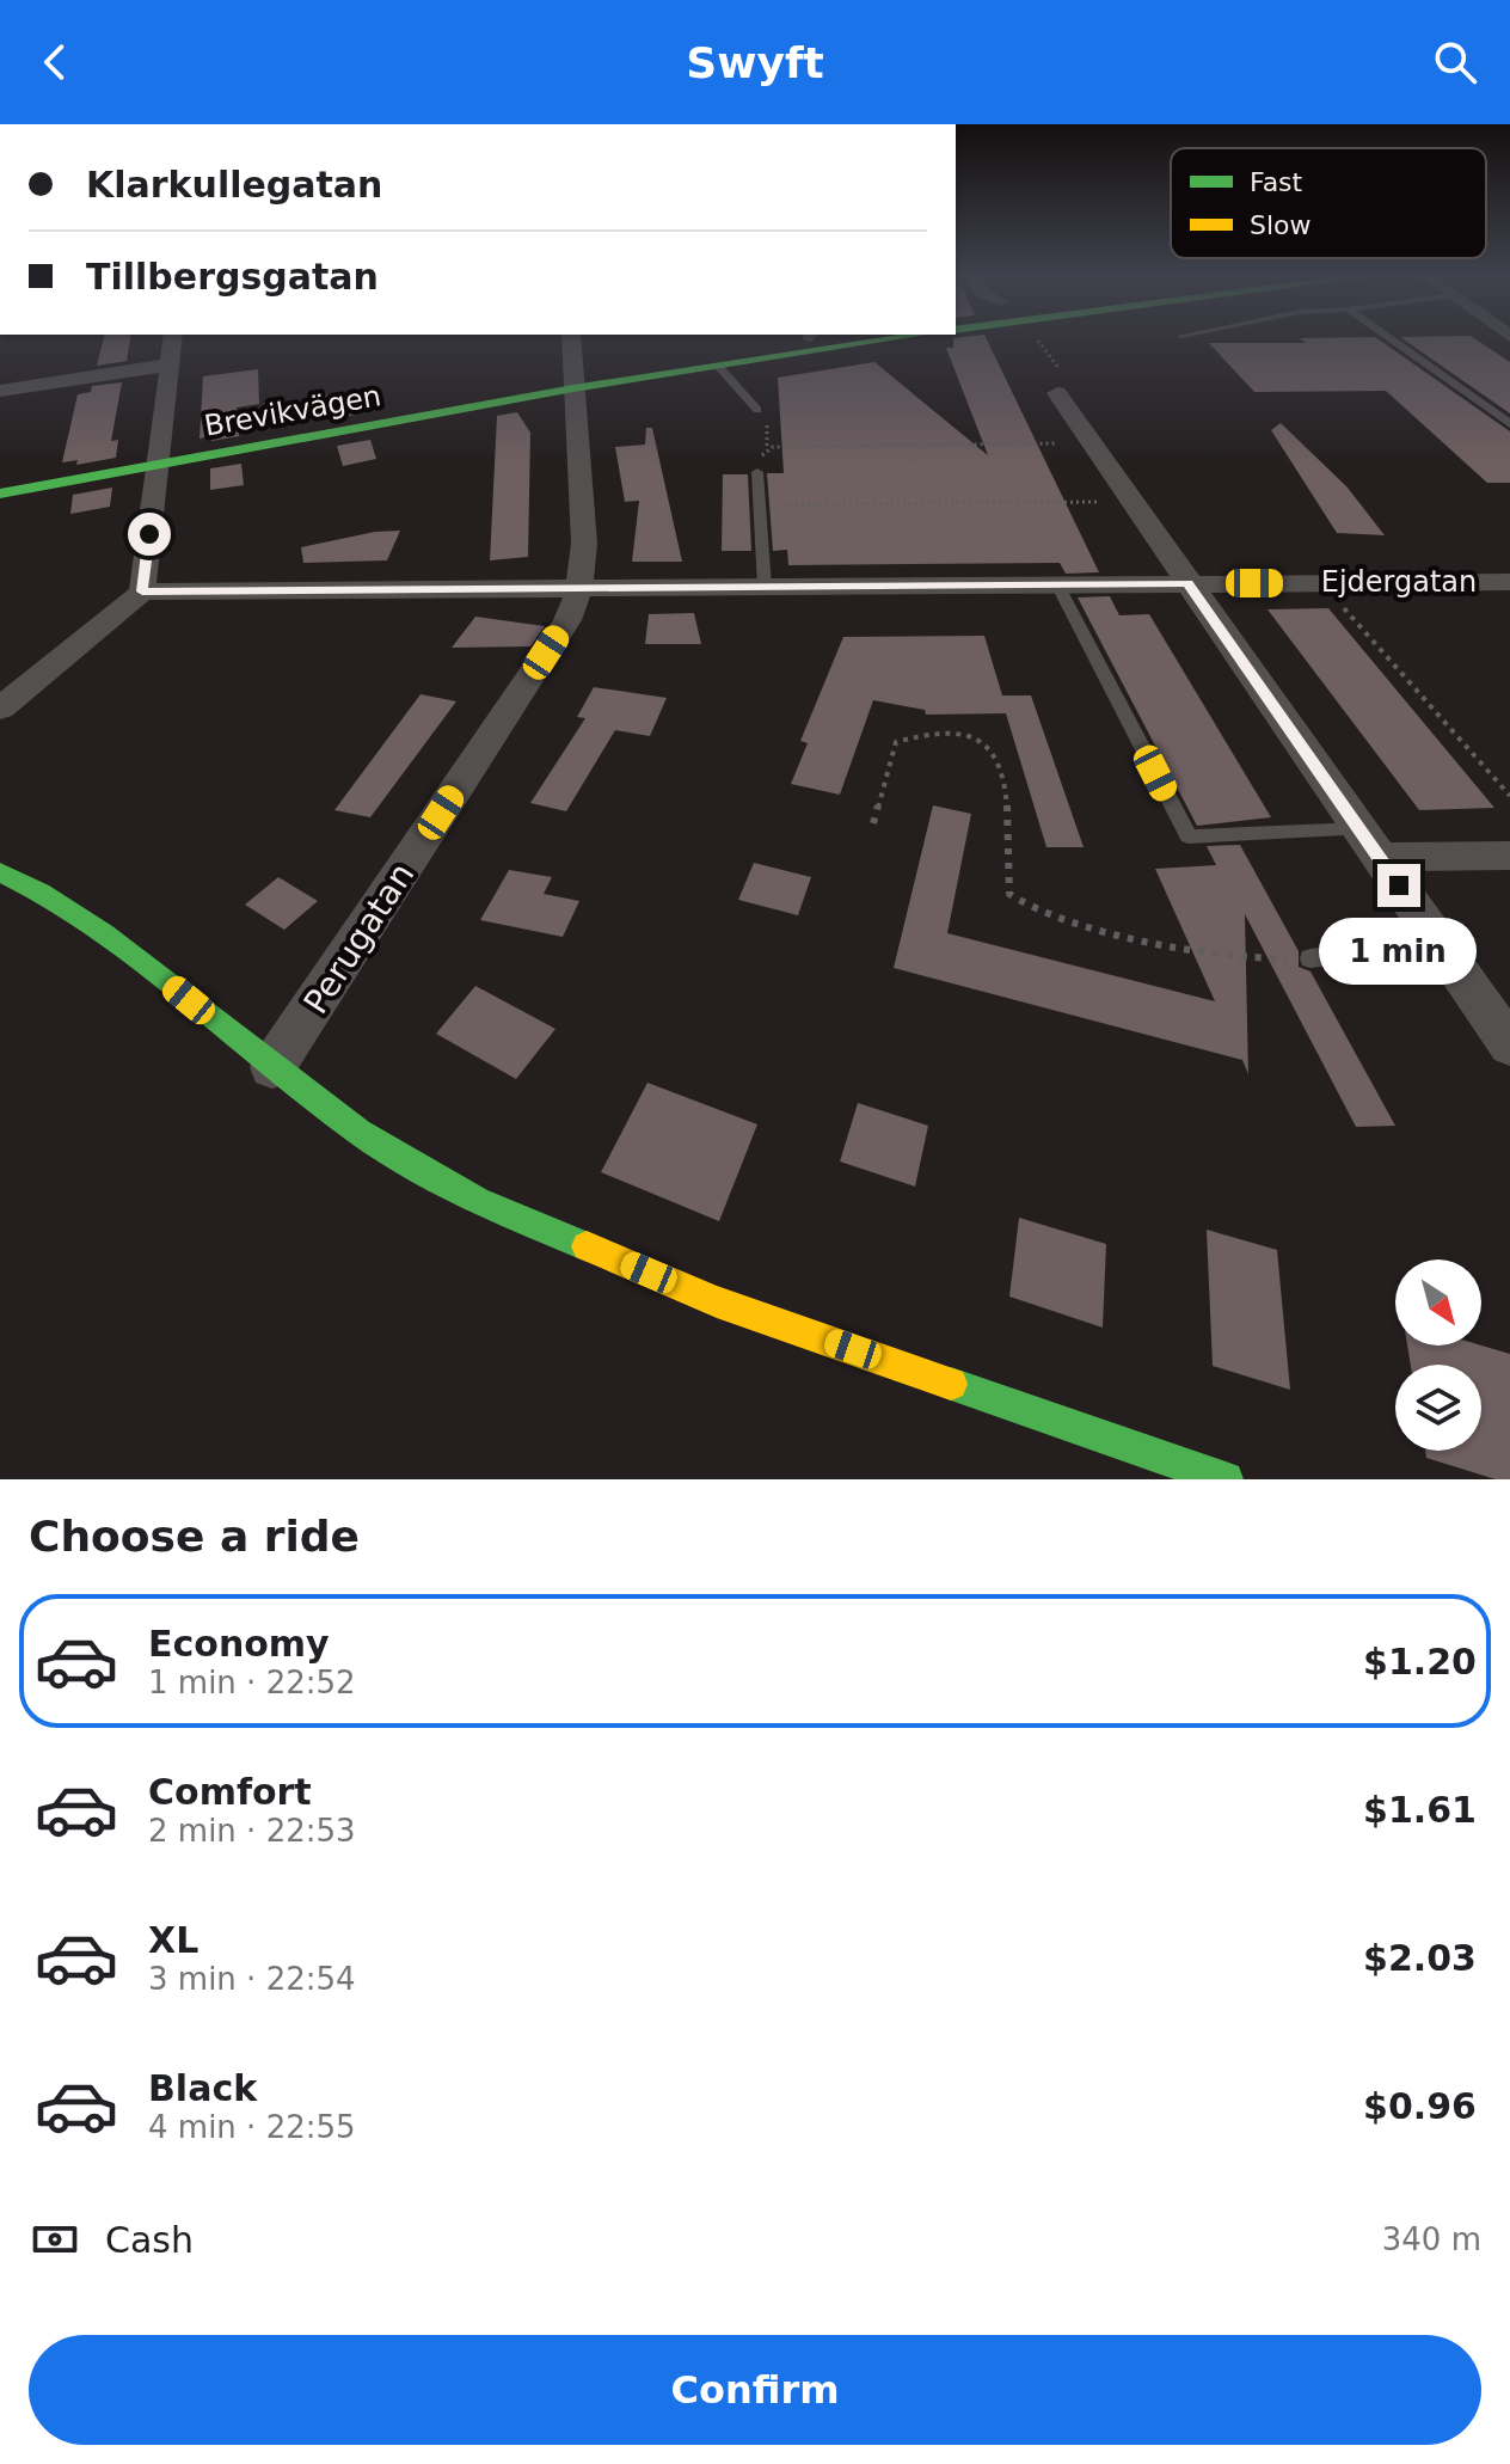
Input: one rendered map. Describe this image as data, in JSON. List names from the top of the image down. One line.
{"streets":{"street":["Brevikvägen","Ejdergatan","Perugatan"]},"crossings":[["Brevikvägen","Perugatan"],["Ejdergatan","Perugatan"]],"legend":["Fast","Slow"],"north":"bottom right","page":{"header":"Swyft","banner":["Klarkullegatan","Tillbergsgatan"],"bubble":"1 min","heading":"Choose a ride","list":[{"name":"Economy","note":"1 min · 22:52","value":"$1.20"},{"name":"Comfort","note":"2 min · 22:53","value":"$1.61"},{"name":"XL","note":"3 min · 22:54","value":"$2.03"},{"name":"Black","note":"4 min · 22:55","value":"$0.96"}],"pay":["Cash","340 m"],"buttons":"Confirm"}}
